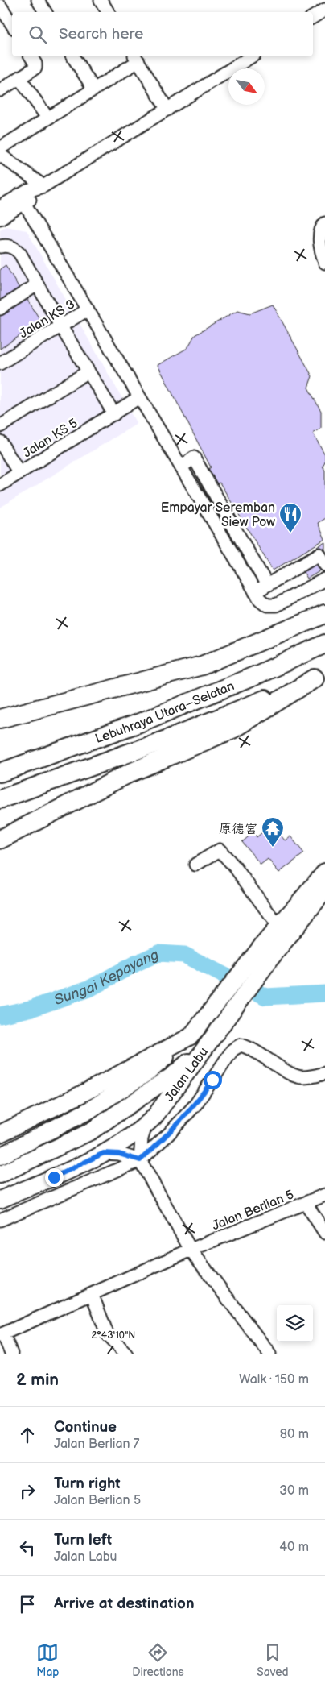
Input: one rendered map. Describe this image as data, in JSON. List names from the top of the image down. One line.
{"streets":{"highway":["Lebuhraya Utara–Selatan"],"main road":["Jalan Labu"],"street":["Jalan KS 3","Jalan KS 5","Jalan Berlian 5"]},"water":["Sungai Kepayang"],"places":{"restaurant":["Empayar Seremban Siew Pow"],"temple":["原德宫"]},"north":"bottom right","page":{"search":"Search here","heading":["2 min","Walk · 150 m"],"list":[["Continue","Jalan Berlian 7","80 m"],["Turn right","Jalan Berlian 5","30 m"],["Turn left","Jalan Labu","40 m"],"Arrive at destination"],"nav":["Map","Directions","Saved"]},"coordinates":["2°43'10\"N"]}
